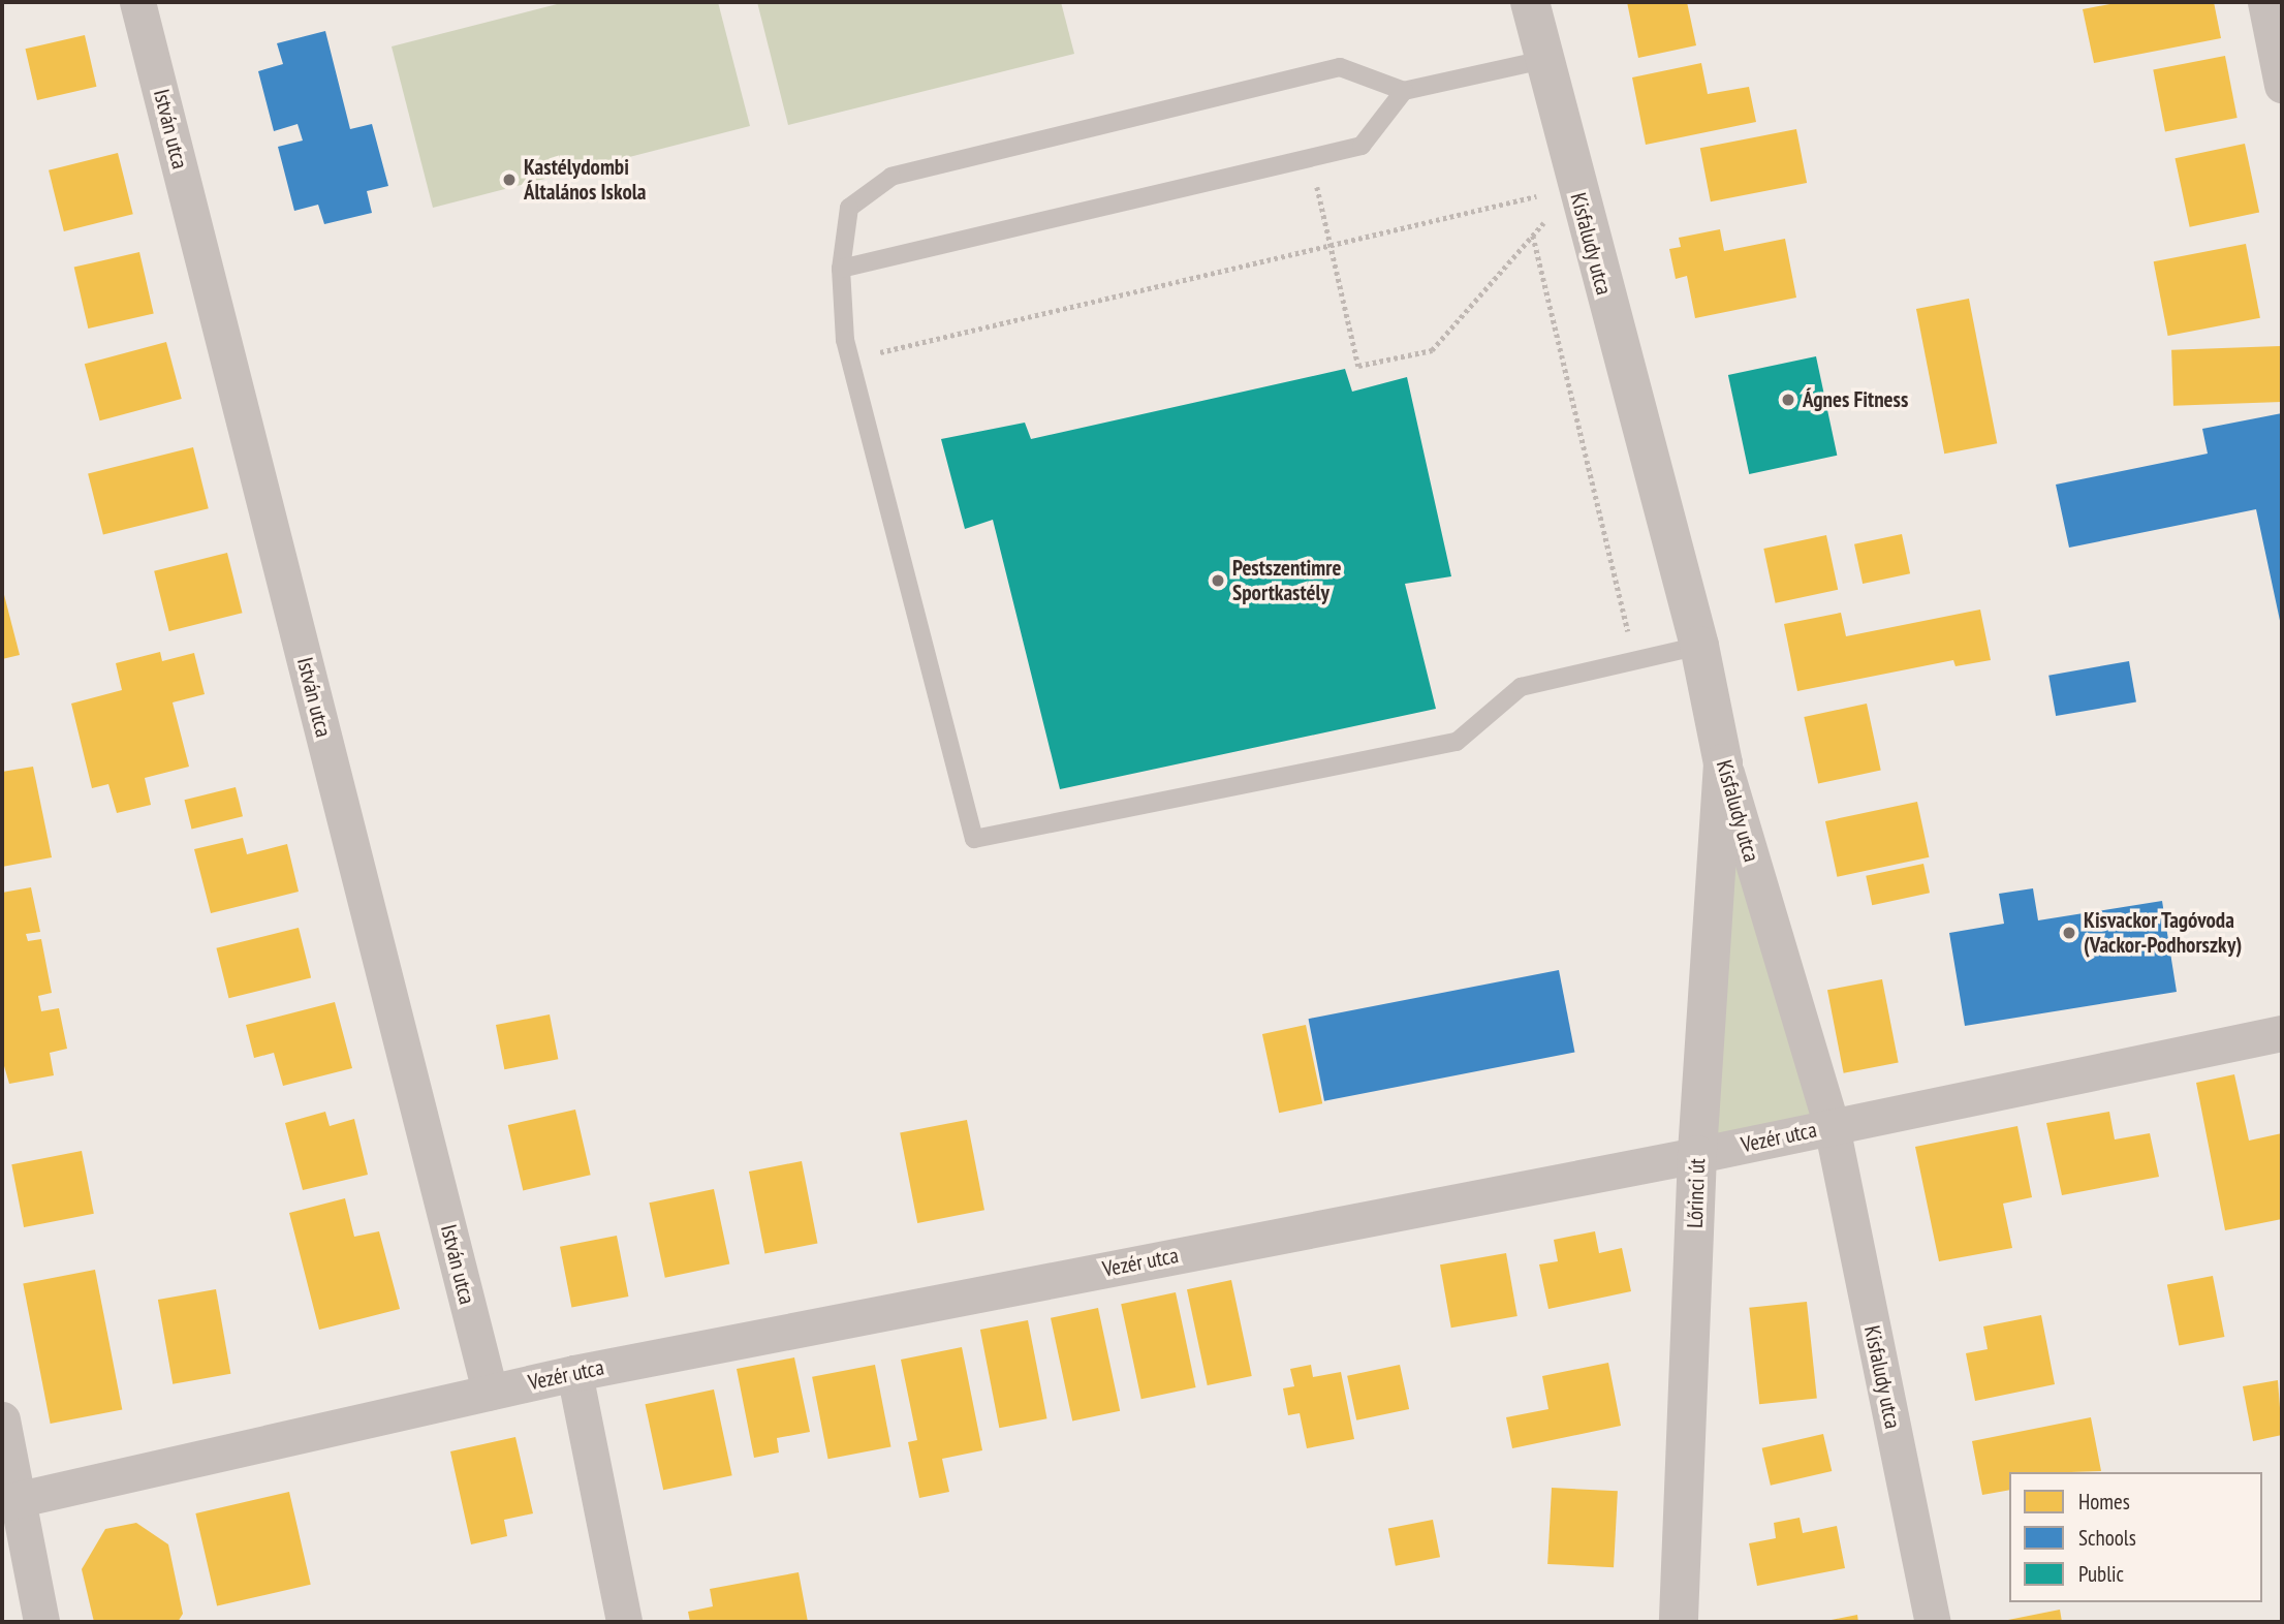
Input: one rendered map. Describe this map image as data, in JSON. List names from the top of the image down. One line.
{"streets":{"street":["István utca","Kisfaludy utca","Vezér utca","Lőrinci út"]},"crossings":[["István utca","Vezér utca"],["Kisfaludy utca","Vezér utca"],["Kisfaludy utca","Lőrinci út"],["Vezér utca","Lőrinci út"]],"places":["Kastélydombi Általános Iskola","Ágnes Fitness","Pestszentimre Sportkastély","Kisvackor Tagóvoda (Vackor-Podhorszky)"],"legend":["Homes","Schools","Public"]}
